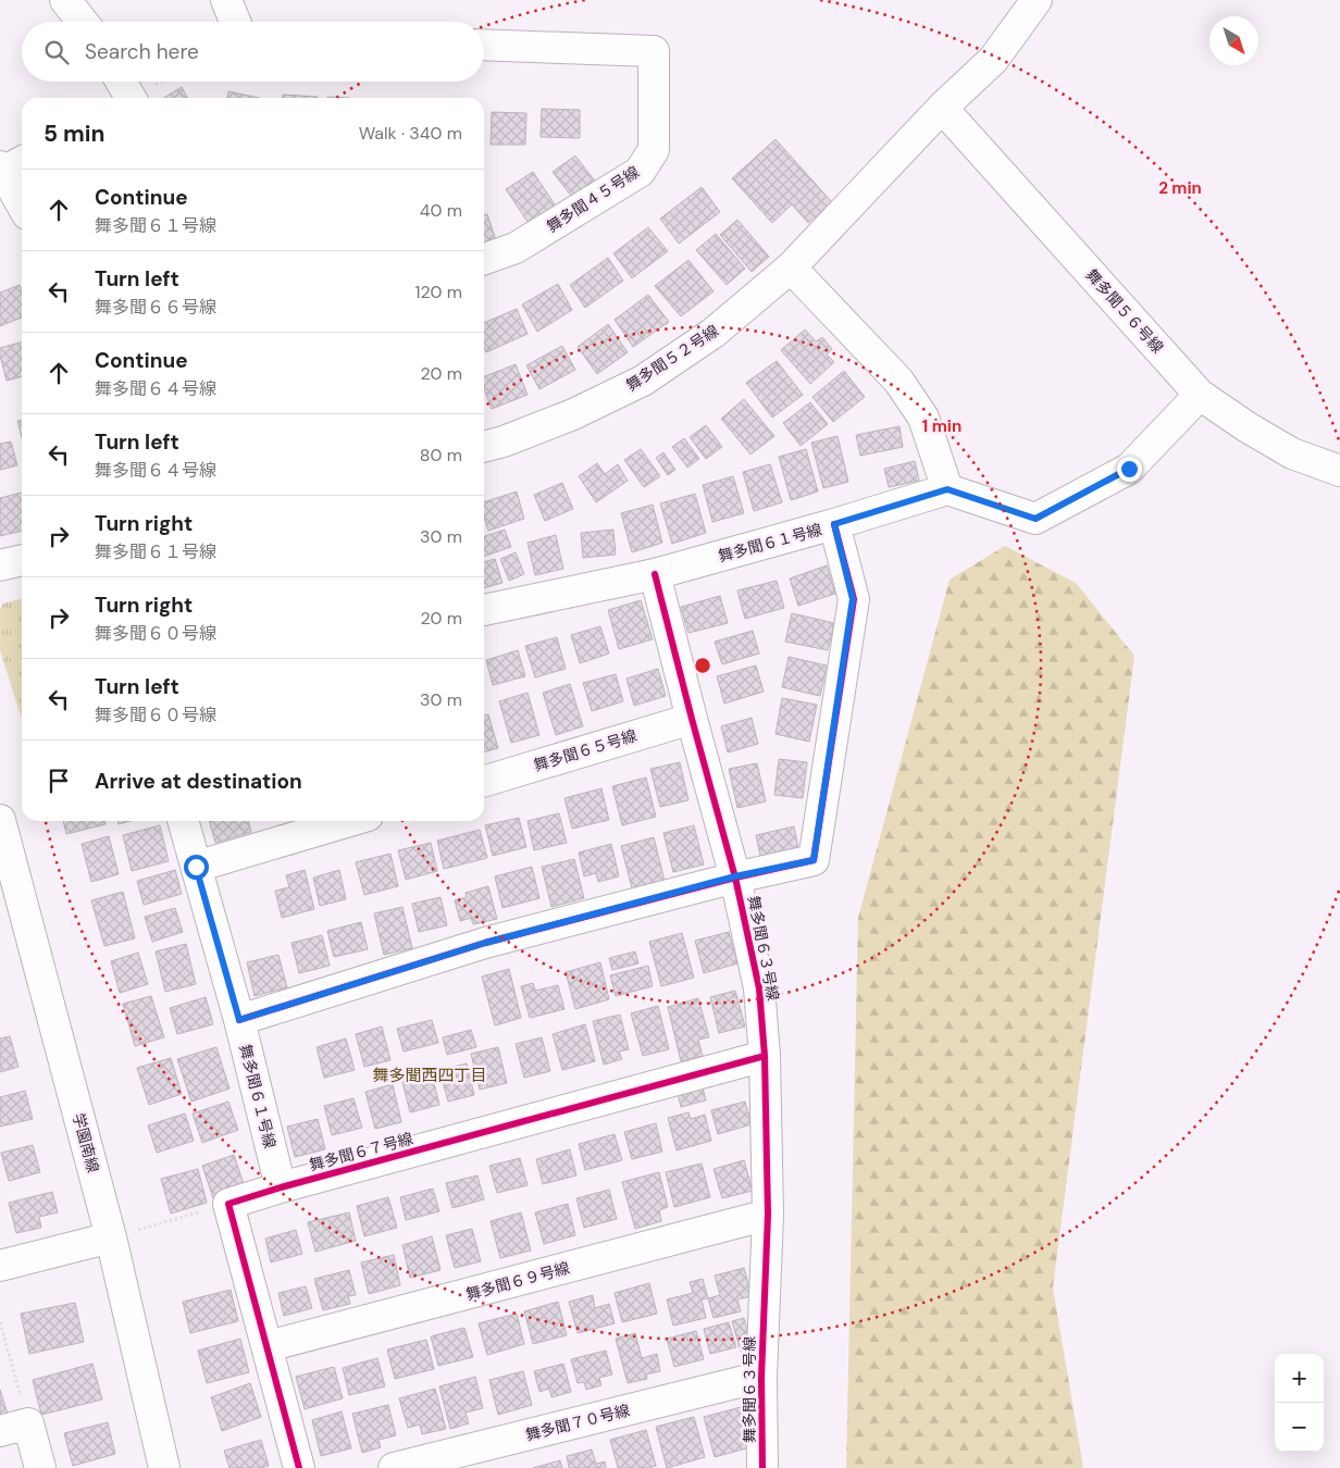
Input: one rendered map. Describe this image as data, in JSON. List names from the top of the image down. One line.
{"streets":{"street":["舞多聞４５号線","舞多聞５６号線","舞多聞５２号線","舞多聞６１号線","舞多聞６５号線","舞多聞６３号線","学園南線","舞多聞６７号線","舞多聞６９号線","舞多聞７０号線"]},"crossings":[["舞多聞６１号線","舞多聞６３号線"],["舞多聞６１号線","舞多聞６７号線"],["舞多聞６５号線","舞多聞６３号線"],["舞多聞６３号線","舞多聞６７号線"],["舞多聞６３号線","舞多聞６９号線"],["舞多聞６３号線","舞多聞７０号線"]],"districts":["舞多聞西四丁目"],"north":"bottom right","page":{"search":"Search here","heading":["5 min","Walk · 340 m"],"list":[["Continue","舞多聞６１号線","40 m"],["Turn left","舞多聞６６号線","120 m"],["Continue","舞多聞６４号線","20 m"],["Turn left","舞多聞６４号線","80 m"],["Turn right","舞多聞６１号線","30 m"],["Turn right","舞多聞６０号線","20 m"],["Turn left","舞多聞６０号線","30 m"],"Arrive at destination"],"map_buttons":["+","−"]},"rings":["2 min","1 min"]}
